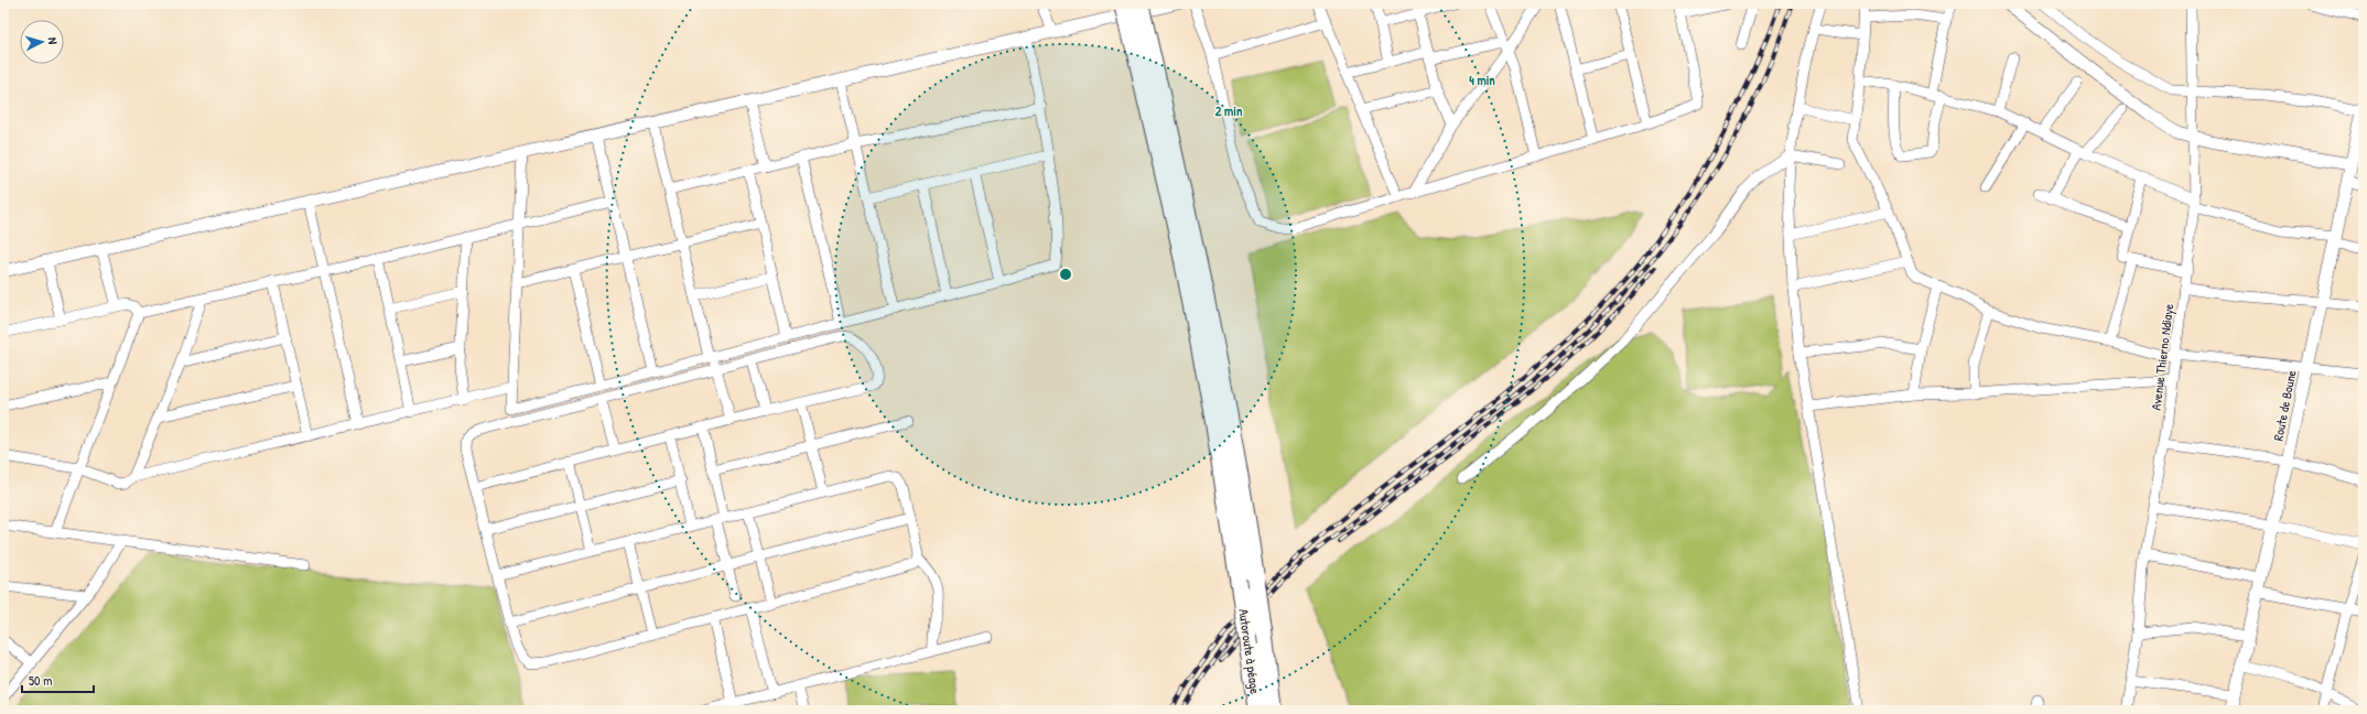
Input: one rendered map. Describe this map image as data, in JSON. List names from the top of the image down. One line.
{"streets":{"highway":["Autoroute à péage"],"street":["Avenue Thierno Ndiaye","Route de Boune"]},"scale_bar":"50 m","north":"right","rings":["4 min","2 min"]}
